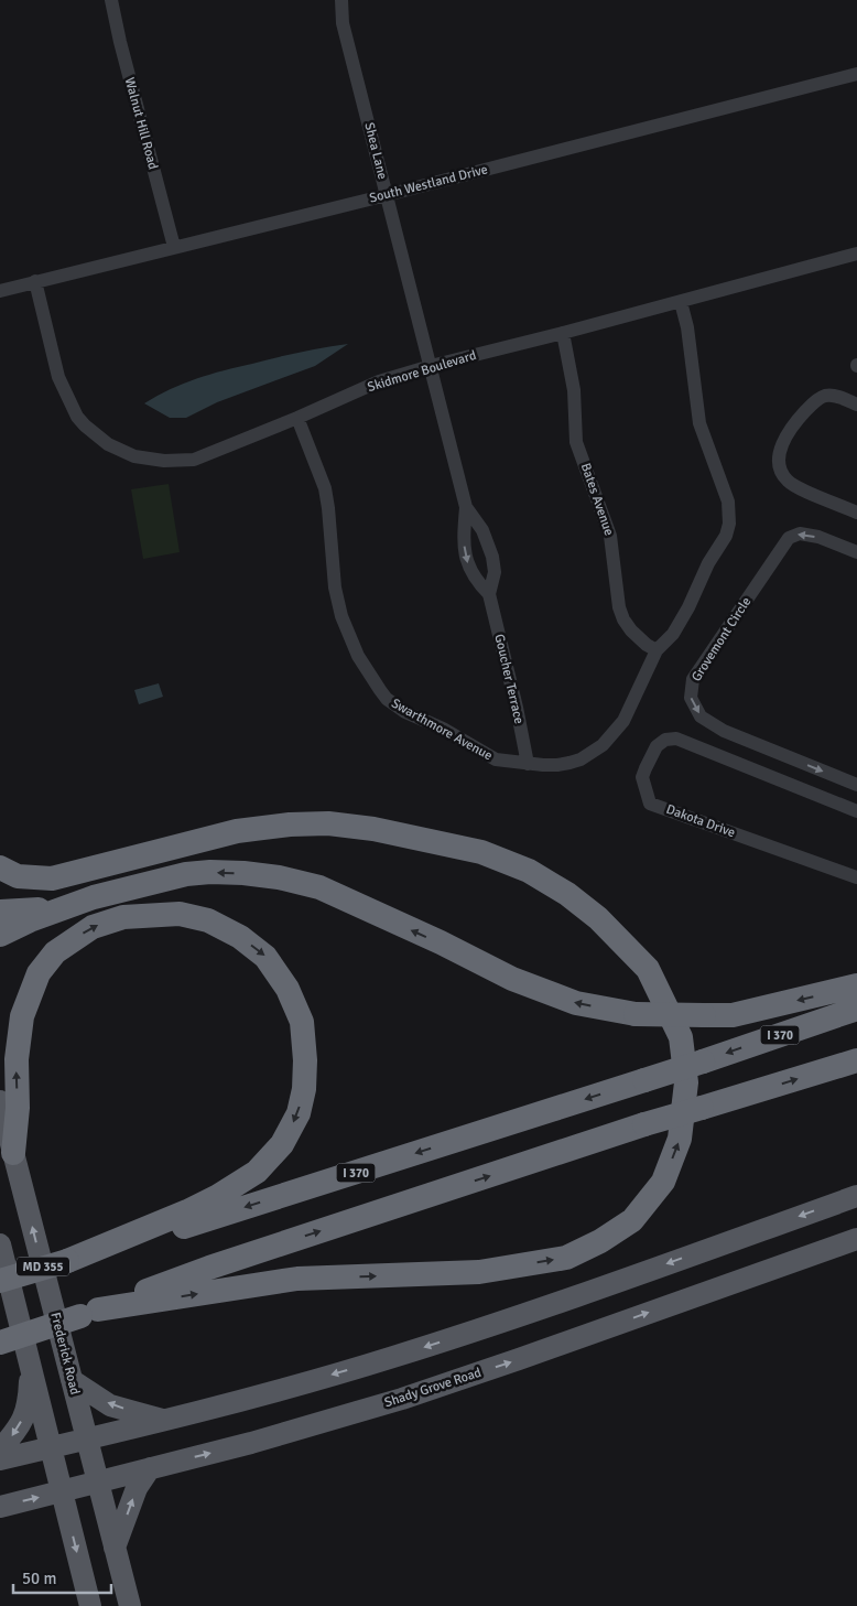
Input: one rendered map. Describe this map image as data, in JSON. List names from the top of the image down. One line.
{"streets":{"highway":["I 370"],"main road":["MD 355","Frederick Road","Shady Grove Road"],"street":["Walnut Hill Road","Shea Lane","South Westland Drive","Skidmore Boulevard","Bates Avenue","Grovemont Circle","Goucher Terrace","Swarthmore Avenue","Dakota Drive"]},"crossings":[["Walnut Hill Road","South Westland Drive"],["Shea Lane","South Westland Drive"],["Shea Lane","Skidmore Boulevard"],["Shea Lane","Goucher Terrace"],["South Westland Drive","Skidmore Boulevard"],["Skidmore Boulevard","Bates Avenue"],["Skidmore Boulevard","Goucher Terrace"],["Skidmore Boulevard","Swarthmore Avenue"],["Bates Avenue","Swarthmore Avenue"],["Goucher Terrace","Swarthmore Avenue"],["MD 355","Shady Grove Road"],["Frederick Road","Shady Grove Road"]],"scale_bar":"50 m"}
